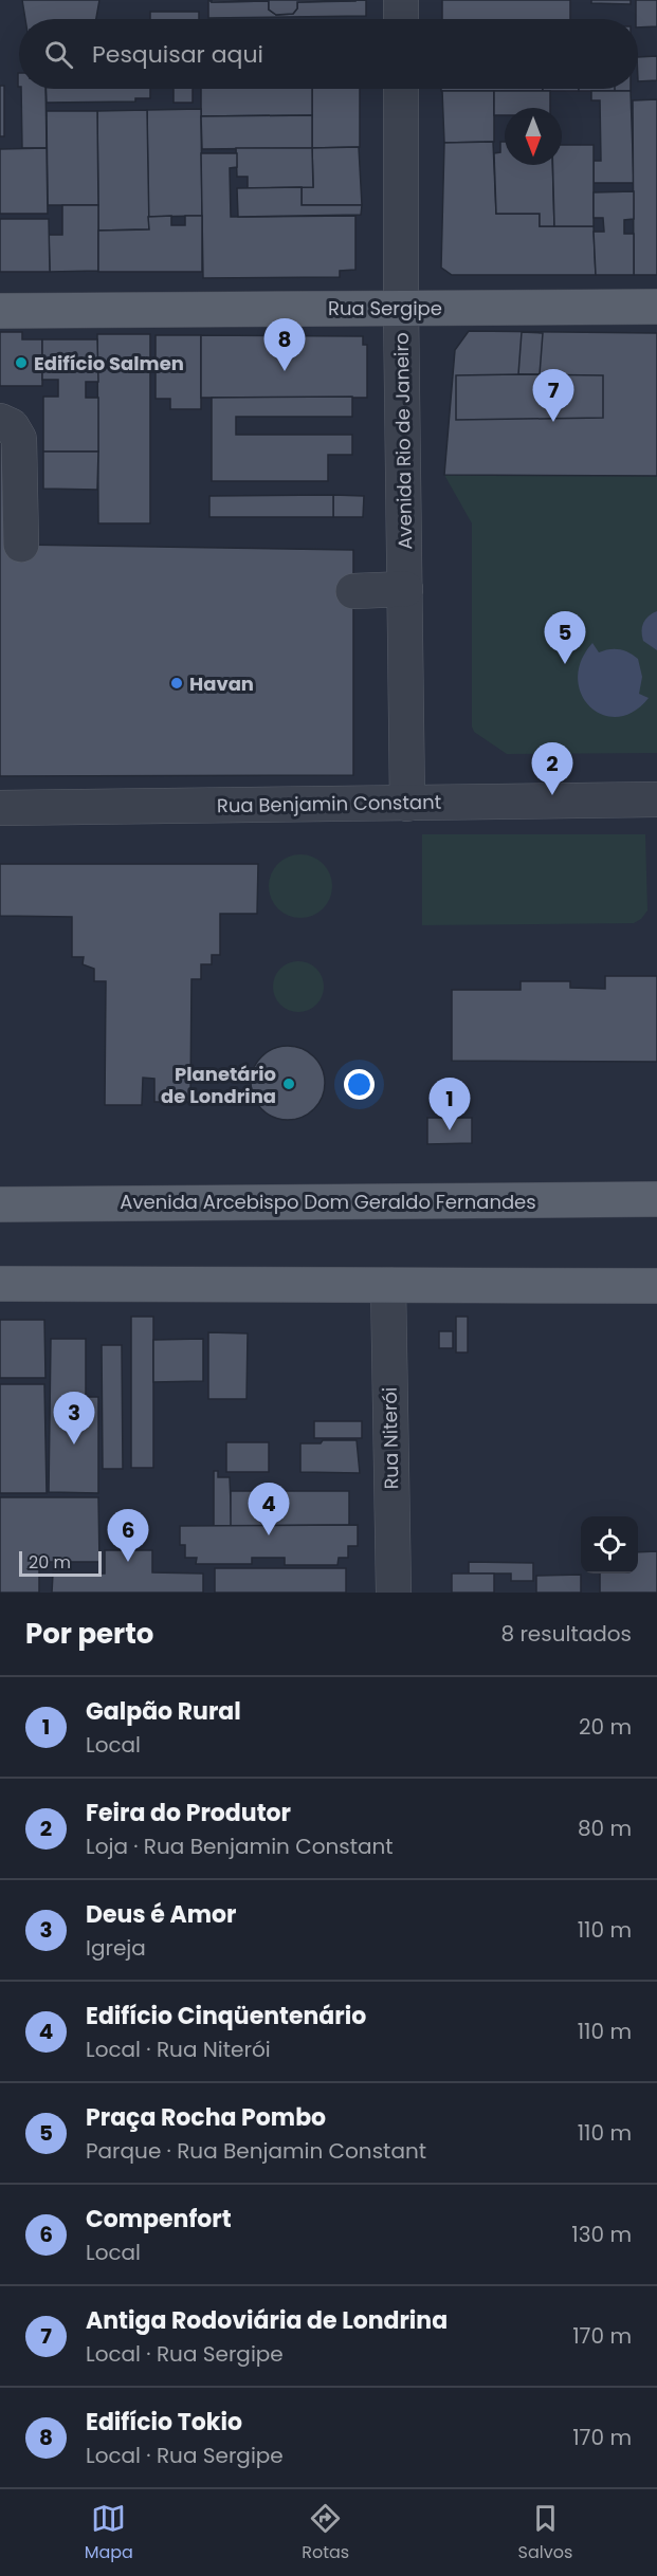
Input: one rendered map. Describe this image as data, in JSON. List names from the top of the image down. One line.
{"streets":{"main road":["Rua Sergipe","Avenida Arcebispo Dom Geraldo Fernandes"],"street":["Avenida Rio de Janeiro","Rua Benjamin Constant","Rua Niterói"]},"crossings":[["Rua Sergipe","Avenida Rio de Janeiro"],["Avenida Rio de Janeiro","Rua Benjamin Constant"]],"places":["Edifício Salmen","Havan","Planetário de Londrina"],"scale_bar":"20 m","north":"bottom","page":{"search":"Pesquisar aqui","pins":["8","7","5","2","1","3","4","6"],"scale":"20 m","heading":["Por perto","8 resultados"],"list":[{"mark":"1","name":"Galpão Rural","note":"Local","value":"20 m"},{"mark":"2","name":"Feira do Produtor","note":"Loja · Rua Benjamin Constant","value":"80 m"},{"mark":"3","name":"Deus é Amor","note":"Igreja","value":"110 m"},{"mark":"4","name":"Edifício Cinqüentenário","note":"Local · Rua Niterói","value":"110 m"},{"mark":"5","name":"Praça Rocha Pombo","note":"Parque · Rua Benjamin Constant","value":"110 m"},{"mark":"6","name":"Compenfort","note":"Local","value":"130 m"},{"mark":"7","name":"Antiga Rodoviária de Londrina","note":"Local · Rua Sergipe","value":"170 m"},{"mark":"8","name":"Edifício Tokio","note":"Local · Rua Sergipe","value":"170 m"}],"nav":["Mapa","Rotas","Salvos"]}}
